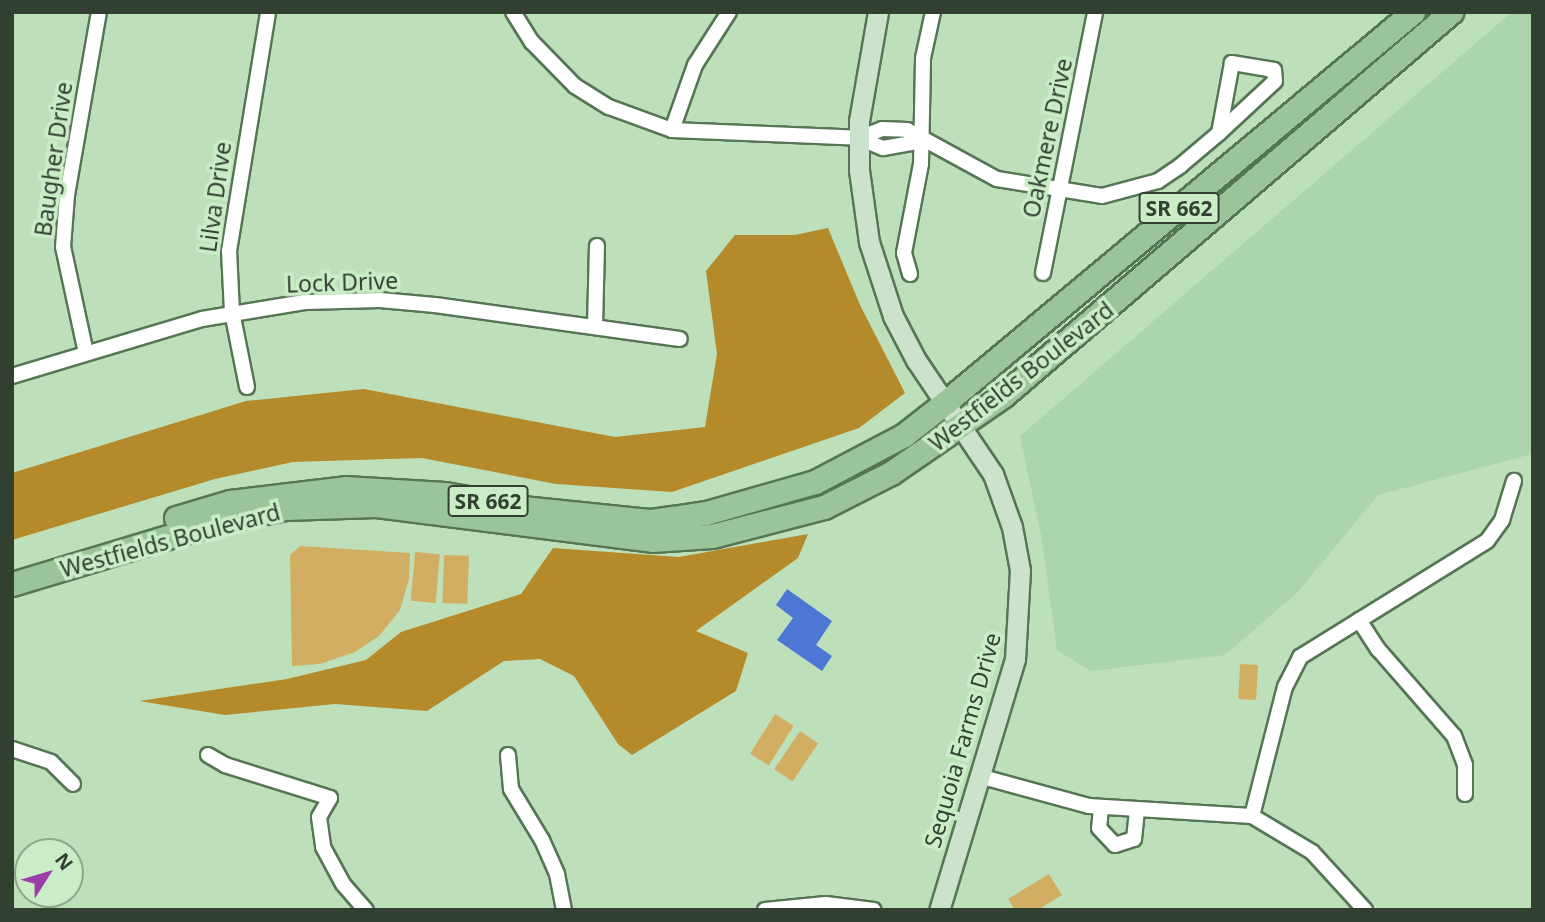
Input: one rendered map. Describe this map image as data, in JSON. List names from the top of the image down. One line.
{"streets":{"main road":["SR 662","Westfields Boulevard"],"street":["Oakmere Drive","Baugher Drive","Lilva Drive","Lock Drive","Sequoia Farms Drive"]},"crossings":[["Baugher Drive","Lock Drive"],["Lilva Drive","Lock Drive"],["Westfields Boulevard","Sequoia Farms Drive"]],"north":"top right"}
